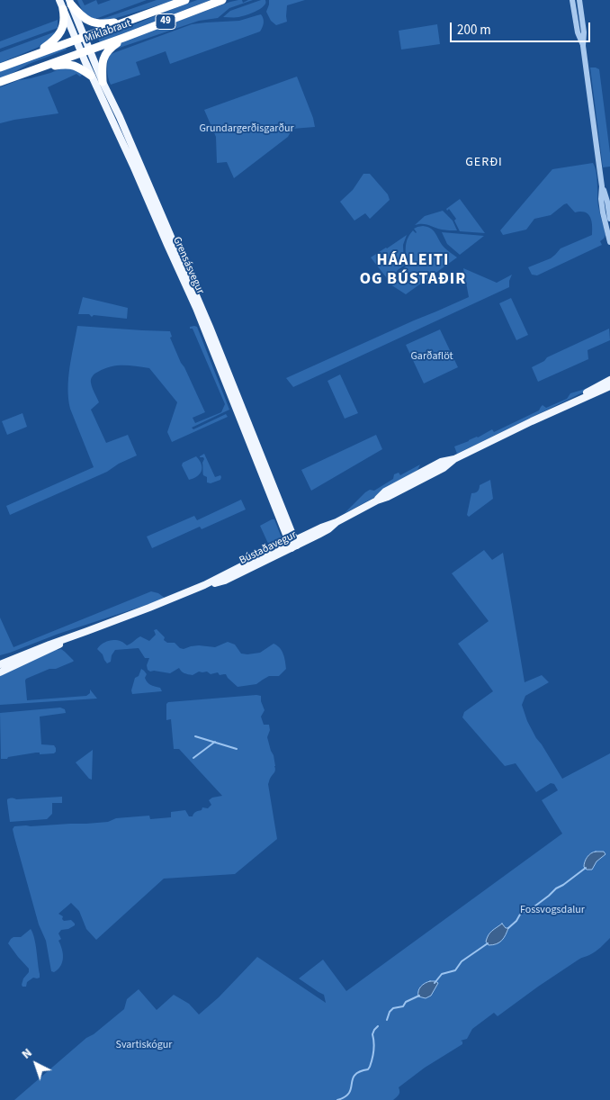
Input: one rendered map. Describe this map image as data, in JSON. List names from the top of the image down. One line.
{"streets":{"highway":["49","Miklabraut"],"main road":["Grensásvegur","Bústaðavegur"]},"crossings":[["Miklabraut","Grensásvegur"],["Grensásvegur","Bústaðavegur"]],"districts":["GERÐI","HÁALEITI OG BÚSTAÐIR"],"parks":["Grundargerðisgarður","Garðaflöt","Fossvogsdalur","Svartiskógur"],"scale_bar":"200 m","north":"top left"}
